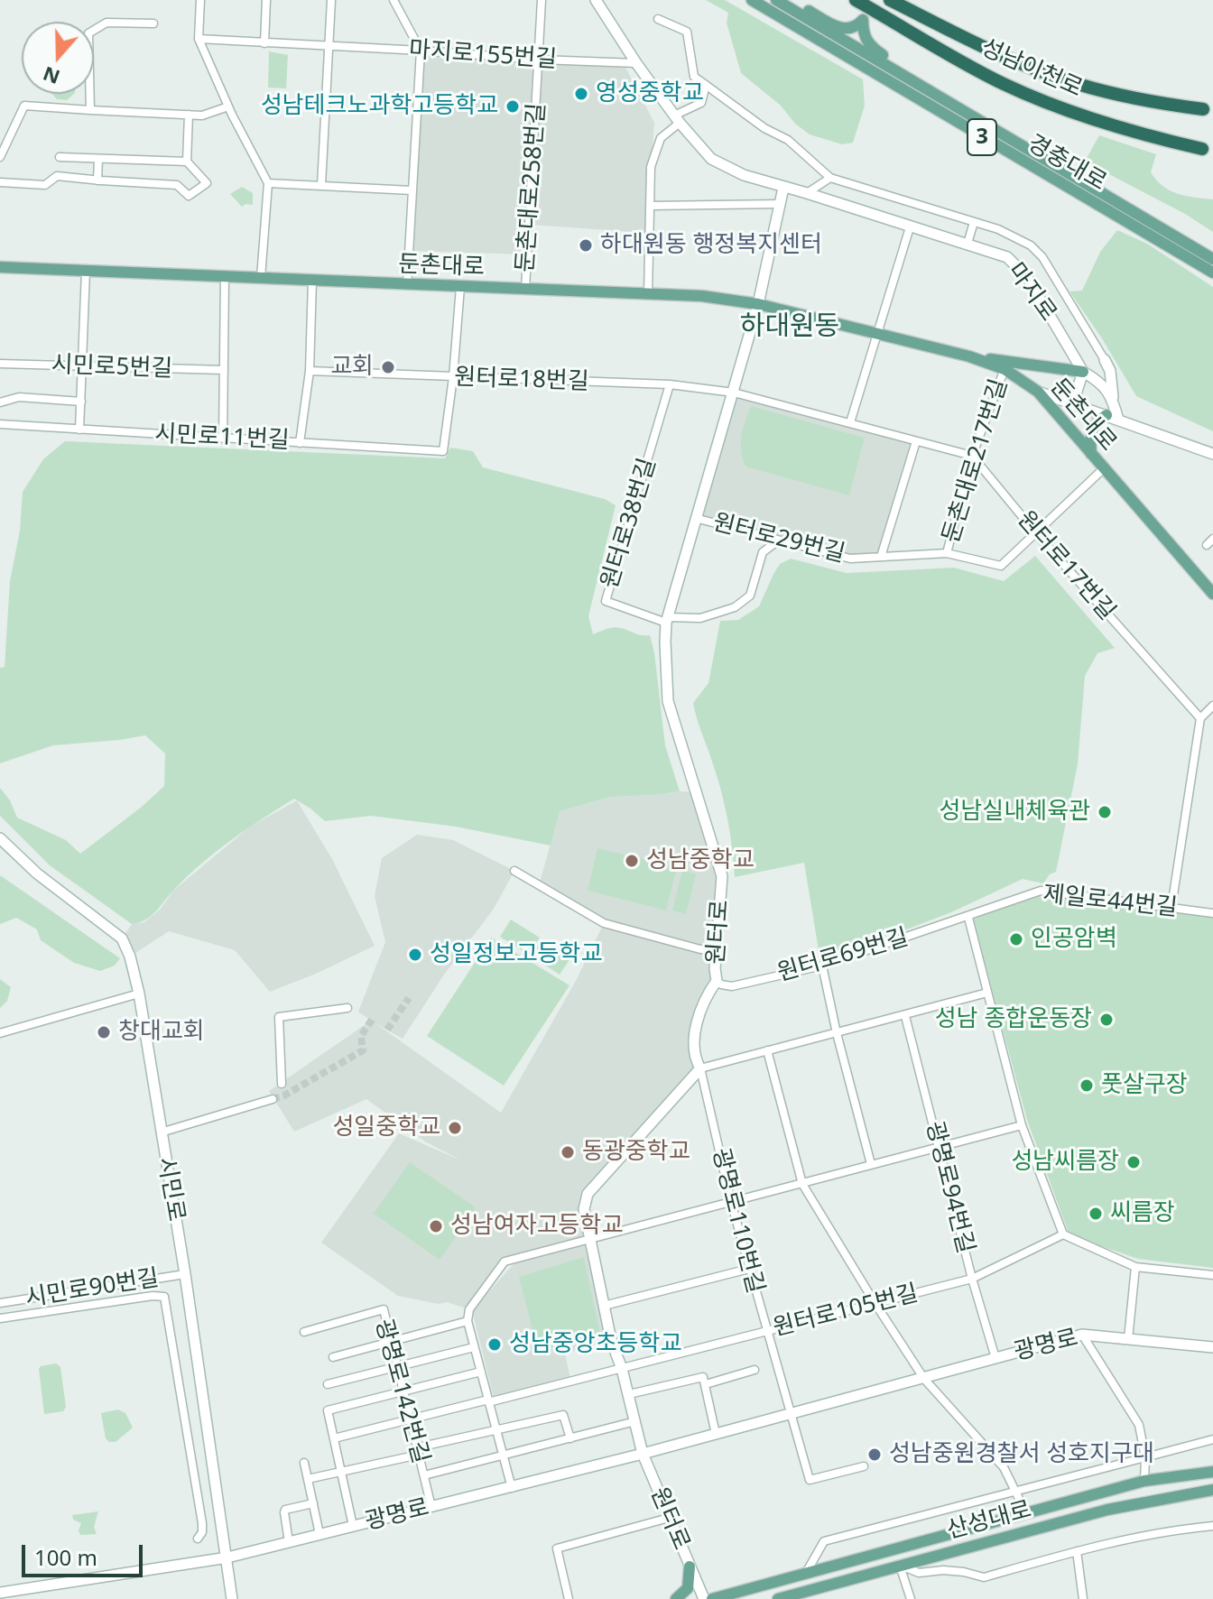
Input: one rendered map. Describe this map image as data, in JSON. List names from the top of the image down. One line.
{"streets":{"highway":["성남이천로"],"main road":["3","경충대로","둔촌대로","마지로","원터로","시민로","광명로","산성대로"],"street":["마지로155번길","둔촌대로258번길","시민로5번길","원터로18번길","시민로11번길","둔촌대로217번길","원터로38번길","원터로29번길","원터로17번길","제일로44번길","원터로69번길","광명로94번길","광명로110번길","시민로90번길","원터로105번길","광명로142번길"]},"crossings":[["마지로155번길","둔촌대로258번길"],["마지로155번길","마지로"],["둔촌대로258번길","둔촌대로"],["둔촌대로","둔촌대로217번길"],["둔촌대로","원터로"],["원터로18번길","시민로11번길"],["원터로18번길","원터로38번길"],["원터로18번길","원터로"],["둔촌대로217번길","원터로29번길"],["둔촌대로217번길","원터로17번길"],["원터로38번길","원터로"],["원터로29번길","원터로17번길"],["원터로29번길","원터로"],["제일로44번길","원터로69번길"],["원터로","원터로69번길"],["원터로","광명로110번길"],["원터로","원터로105번길"],["원터로","광명로"],["광명로94번길","원터로105번길"],["광명로94번길","광명로"],["시민로","시민로90번길"],["시민로","광명로"],["광명로110번길","원터로105번길"],["광명로110번길","광명로"],["원터로105번길","광명로142번길"],["광명로","광명로142번길"],["광명로","산성대로"]],"districts":["하대원동"],"places":["영성중학교","성남테크노과학고등학교","하대원동 행정복지센터","교회","성남실내체육관","성남중학교","인공암벽","성일정보고등학교","성남 종합운동장","창대교회","풋살구장","성일중학교","동광중학교","성남씨름장","씨름장","성남여자고등학교","성남중앙초등학교","성남중원경찰서 성호지구대"],"scale_bar":"100 m","north":"bottom"}
